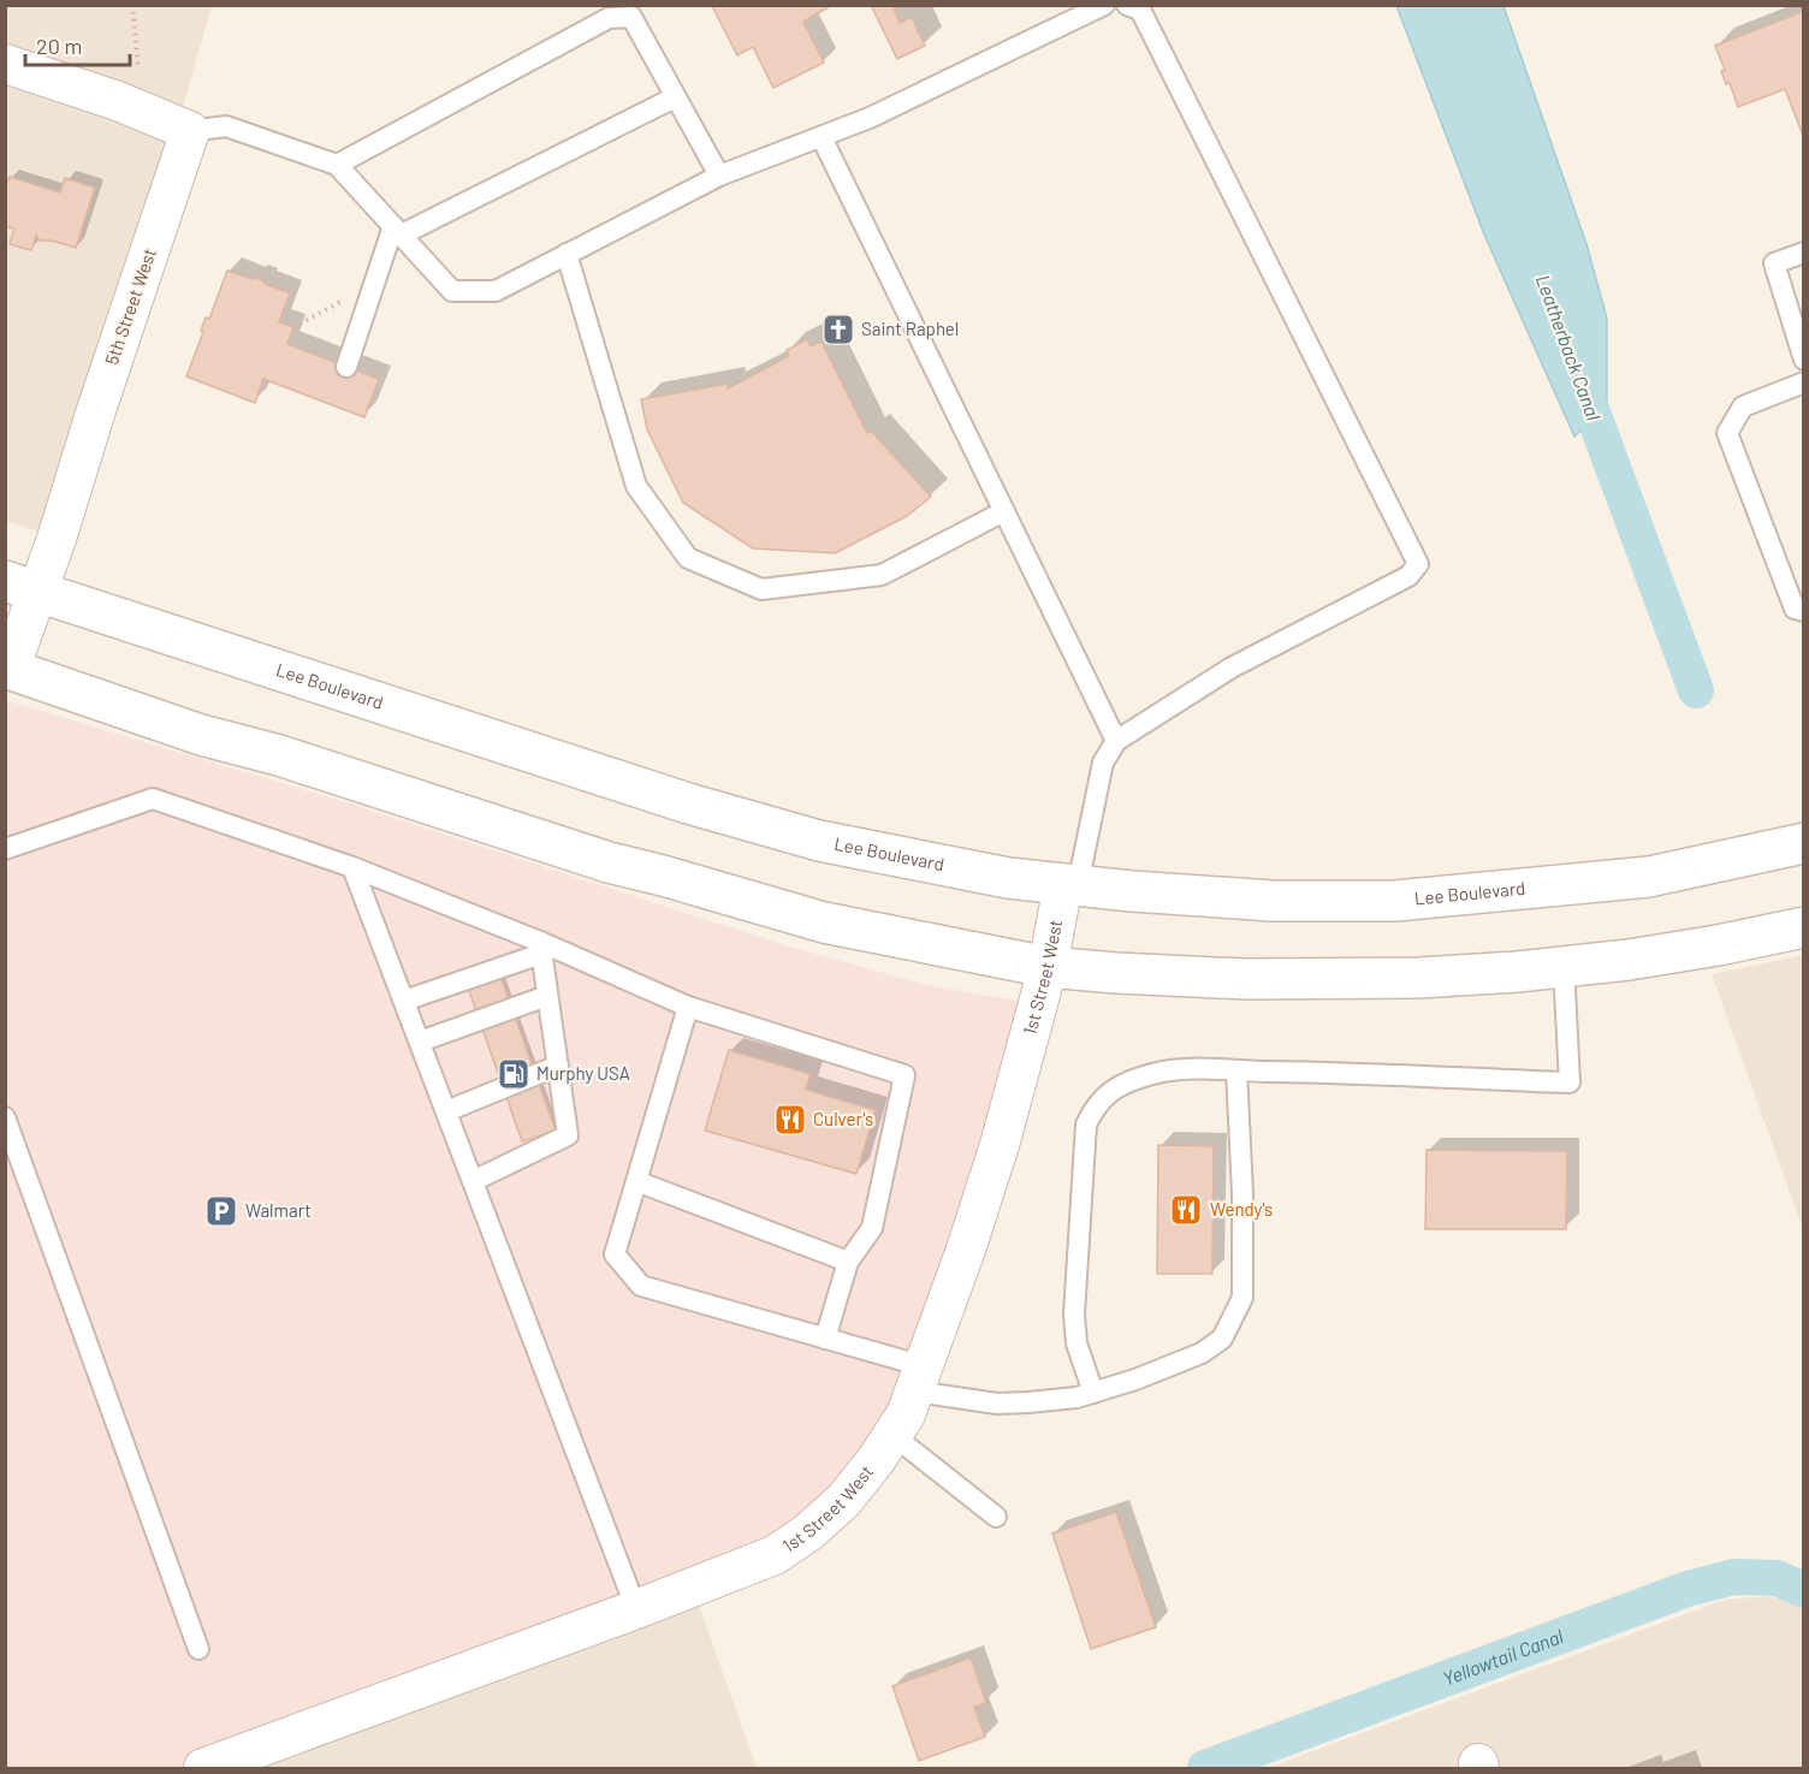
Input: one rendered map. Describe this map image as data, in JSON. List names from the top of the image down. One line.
{"streets":{"main road":["Lee Boulevard"],"street":["5th Street West","1st Street West"]},"crossings":[["5th Street West","Lee Boulevard"],["Lee Boulevard","1st Street West"]],"water":["Leatherback Canal","Yellowtail Canal"],"places":{"church":["Saint Raphel"],"fuel station":["Murphy USA"],"restaurant":["Culver's","Wendy's"],"parking":["Walmart"]},"scale_bar":"20 m"}
